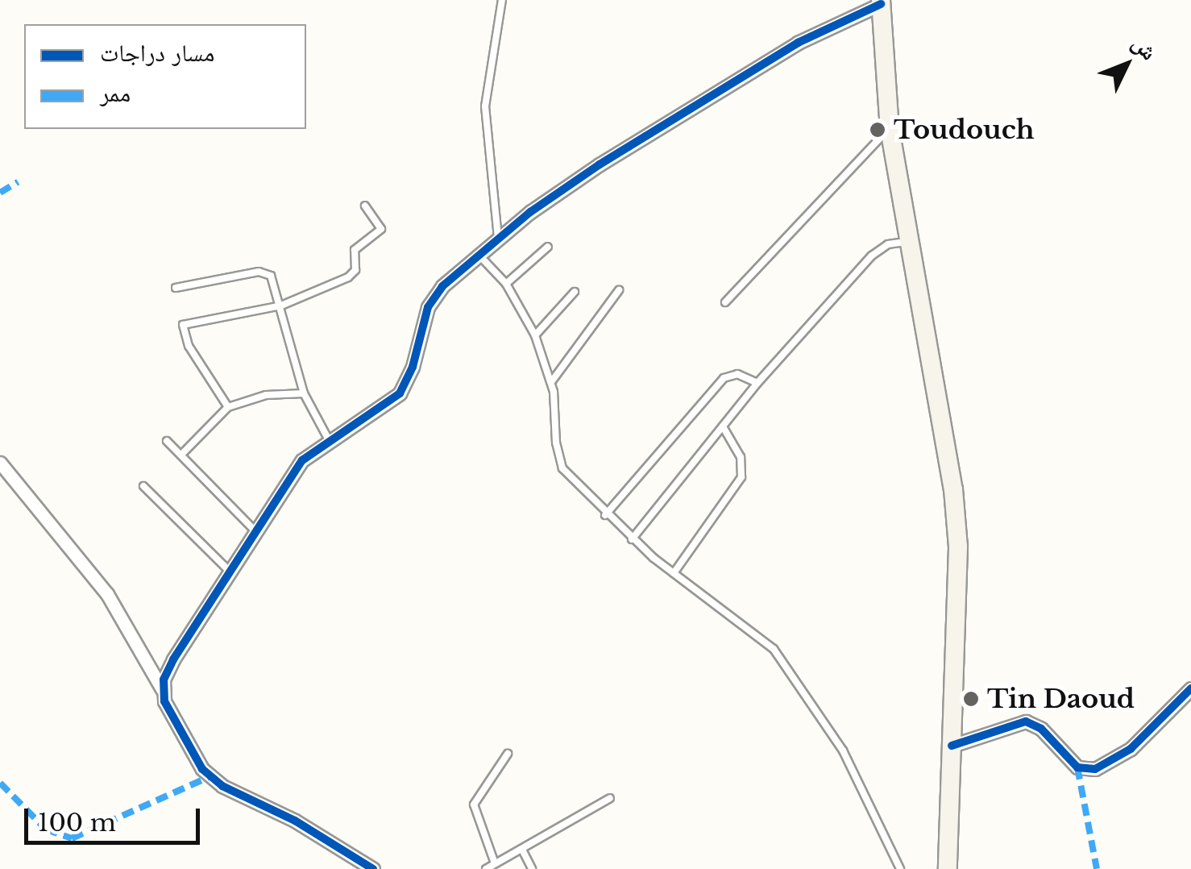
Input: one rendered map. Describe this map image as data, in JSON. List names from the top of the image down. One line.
{"places":["Toudouch","Tin Daoud"],"legend":["مسار دراجات","ممر"],"scale_bar":"100 m","north":"top right"}
